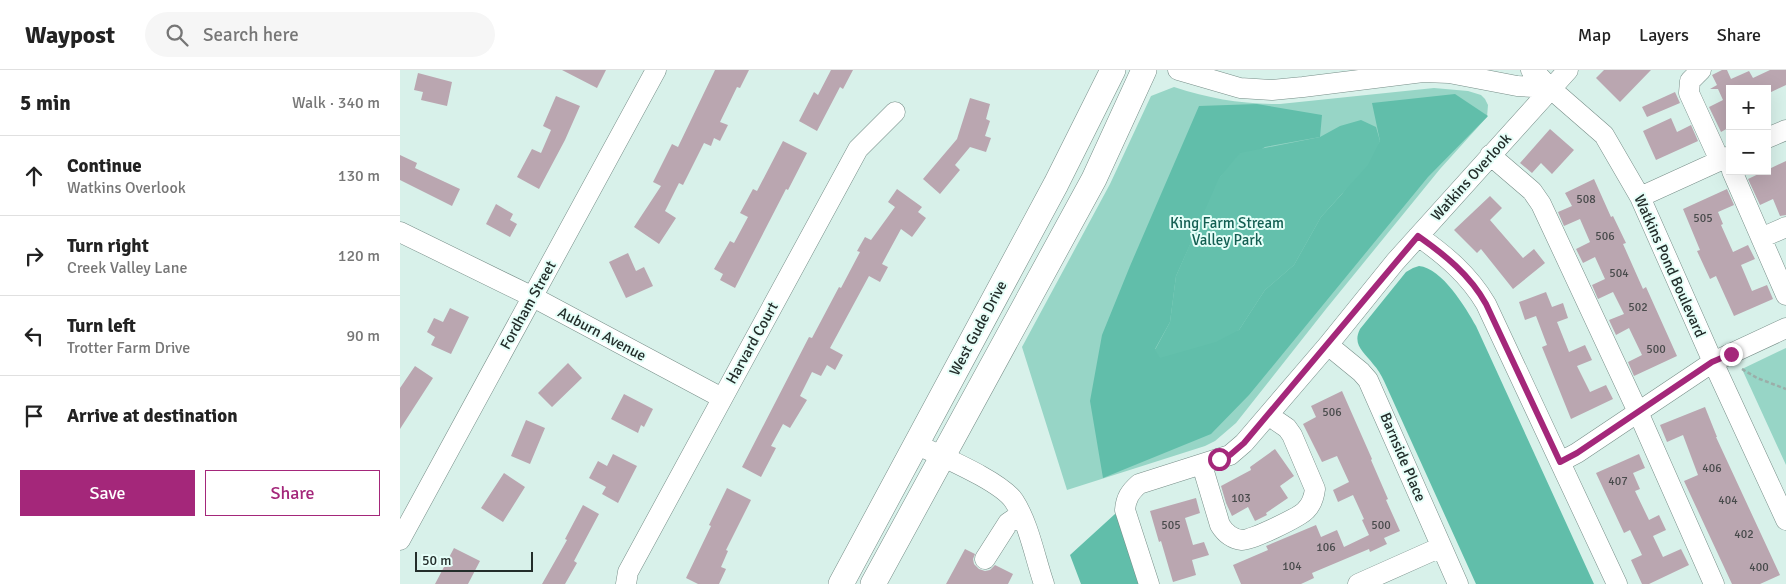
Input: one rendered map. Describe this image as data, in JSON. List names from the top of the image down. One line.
{"streets":{"main road":["West Gude Drive"],"street":["Watkins Overlook","Watkins Pond Boulevard","Fordham Street","Auburn Avenue","Harvard Court","Barnside Place"]},"crossings":[["Watkins Overlook","Watkins Pond Boulevard"],["Watkins Overlook","Barnside Place"],["Fordham Street","Auburn Avenue"],["Auburn Avenue","Harvard Court"]],"parks":["King Farm Stream Valley Park"],"house_numbers":["508","505","506","504","502","500","506","406","407","103","404","505","500","402","106","104","400"],"scale_bar":"50 m","page":{"header":"Waypost","search":"Search here","nav":["Map","Layers","Share"],"heading":["5 min","Walk · 340 m"],"map_buttons":["+","−"],"list":[["Continue","Watkins Overlook","130 m"],["Turn right","Creek Valley Lane","120 m"],["Turn left","Trotter Farm Drive","90 m"],"Arrive at destination"],"buttons":["Save","Share"],"scale":"50 m"}}
